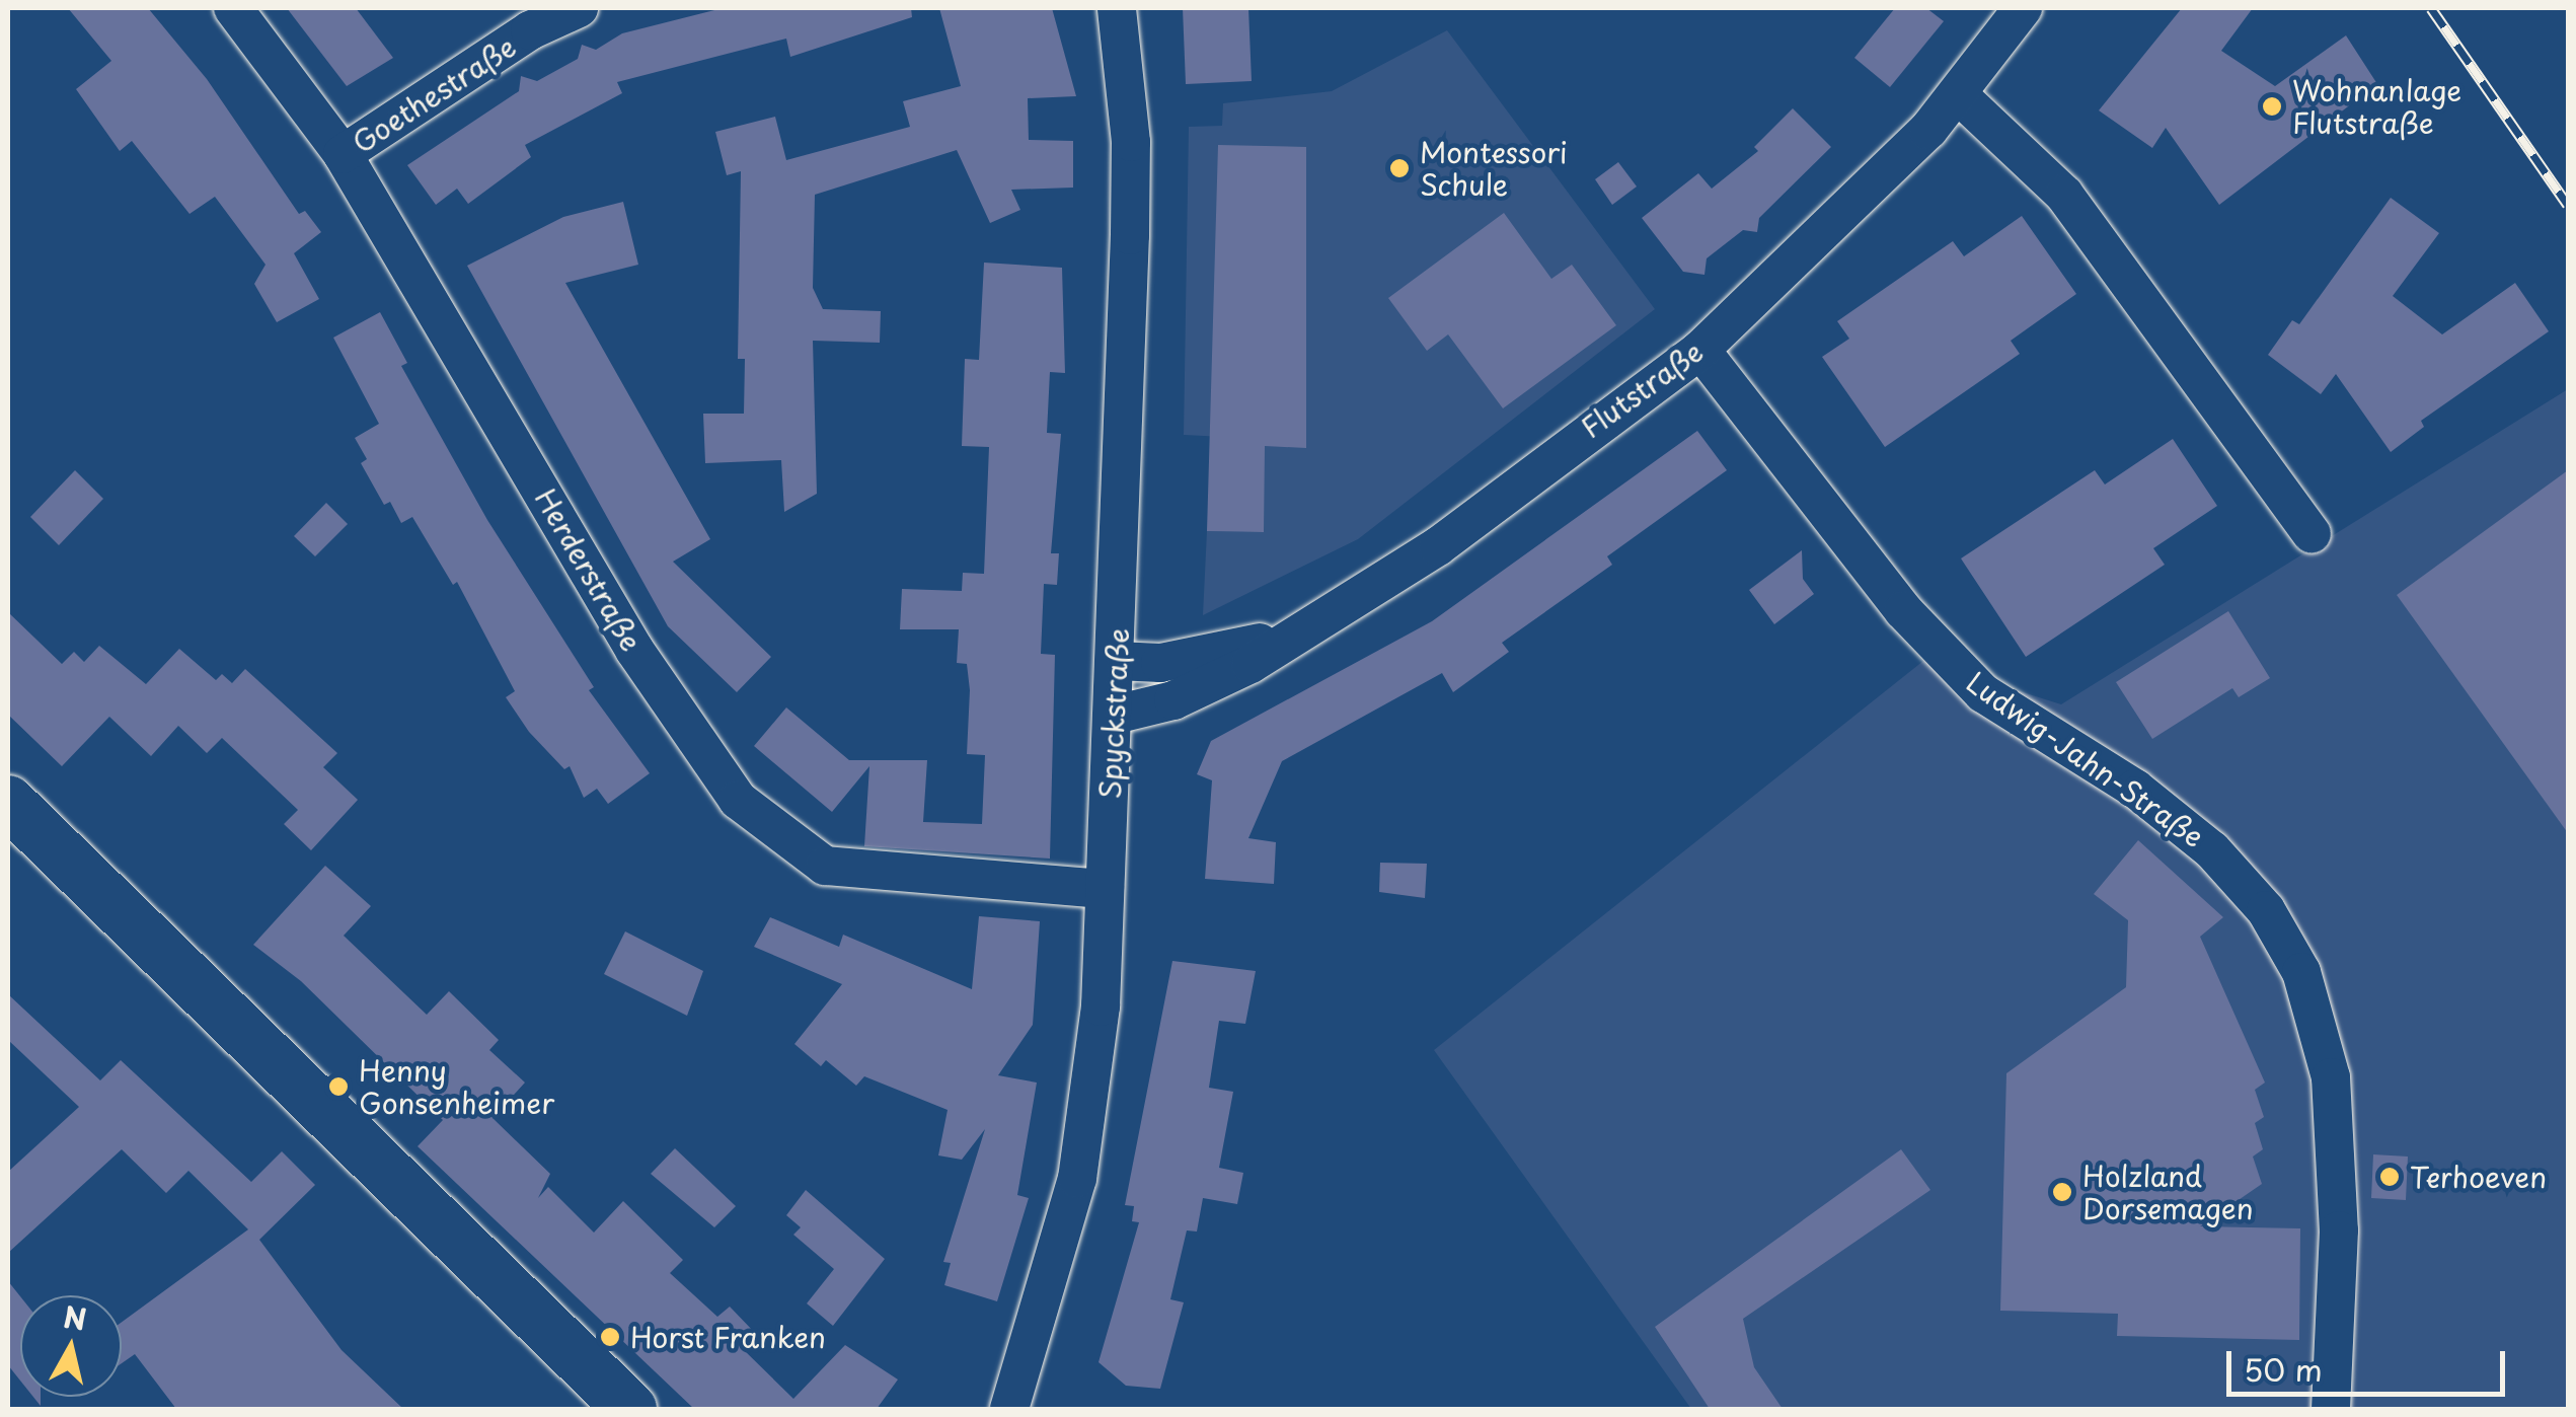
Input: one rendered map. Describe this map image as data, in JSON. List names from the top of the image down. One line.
{"streets":{"street":["Goethestraße","Flutstraße","Herderstraße","Spyckstraße","Ludwig-Jahn-Straße"]},"crossings":[["Goethestraße","Herderstraße"],["Flutstraße","Spyckstraße"],["Flutstraße","Ludwig-Jahn-Straße"],["Herderstraße","Spyckstraße"]],"places":["Wohnanlage Flutstraße","Montessori Schule","Henny Gonsenheimer","Terhoeven","Holzland Dorsemagen","Horst Franken"],"scale_bar":"50 m","north":"top"}
